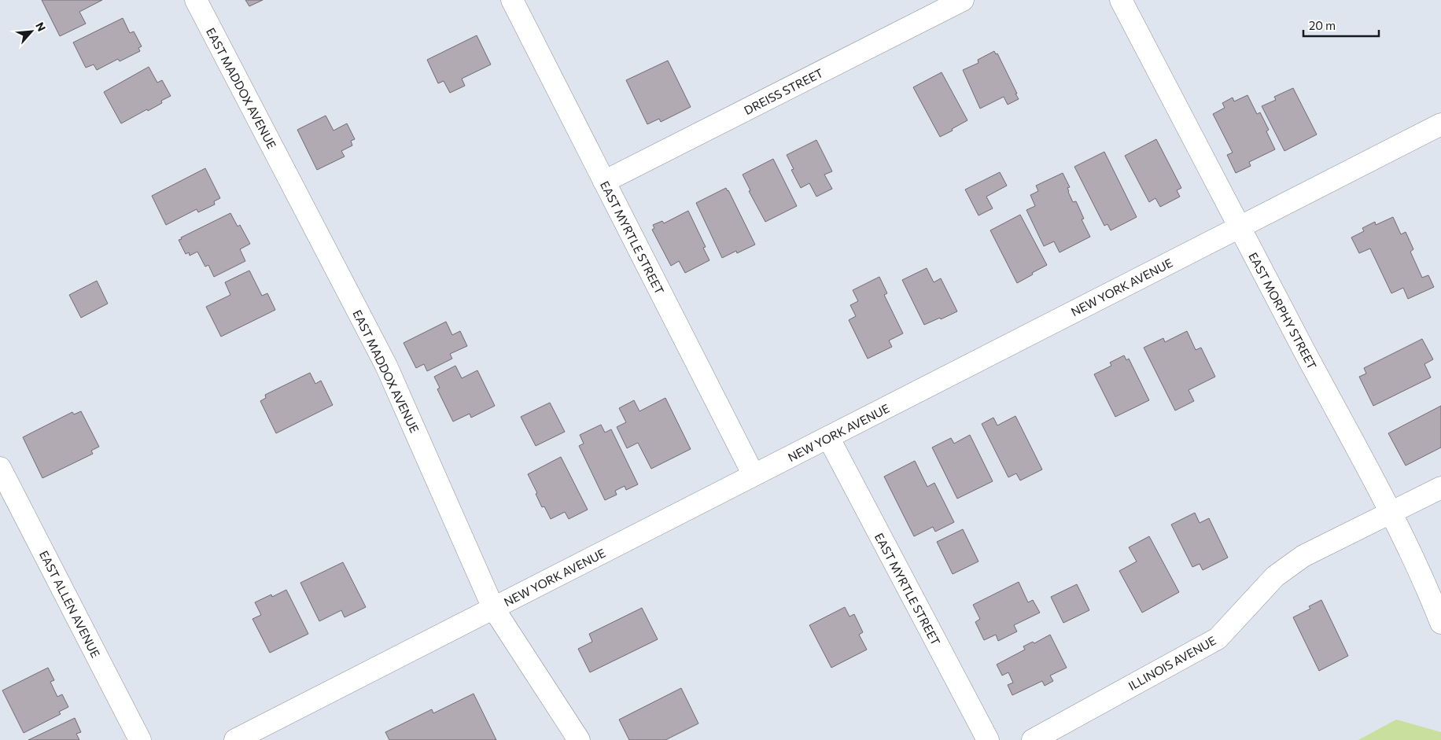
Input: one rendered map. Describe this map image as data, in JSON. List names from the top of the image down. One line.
{"streets":{"street":["EAST MADDOX AVENUE","DREISS STREET","EAST MYRTLE STREET","NEW YORK AVENUE","EAST MORPHY STREET","EAST ALLEN AVENUE","ILLINOIS AVENUE"]},"crossings":[["EAST MADDOX AVENUE","NEW YORK AVENUE"],["DREISS STREET","EAST MYRTLE STREET"],["EAST MYRTLE STREET","NEW YORK AVENUE"],["NEW YORK AVENUE","EAST MORPHY STREET"],["EAST MORPHY STREET","ILLINOIS AVENUE"]],"scale_bar":"20 m","north":"top right"}
